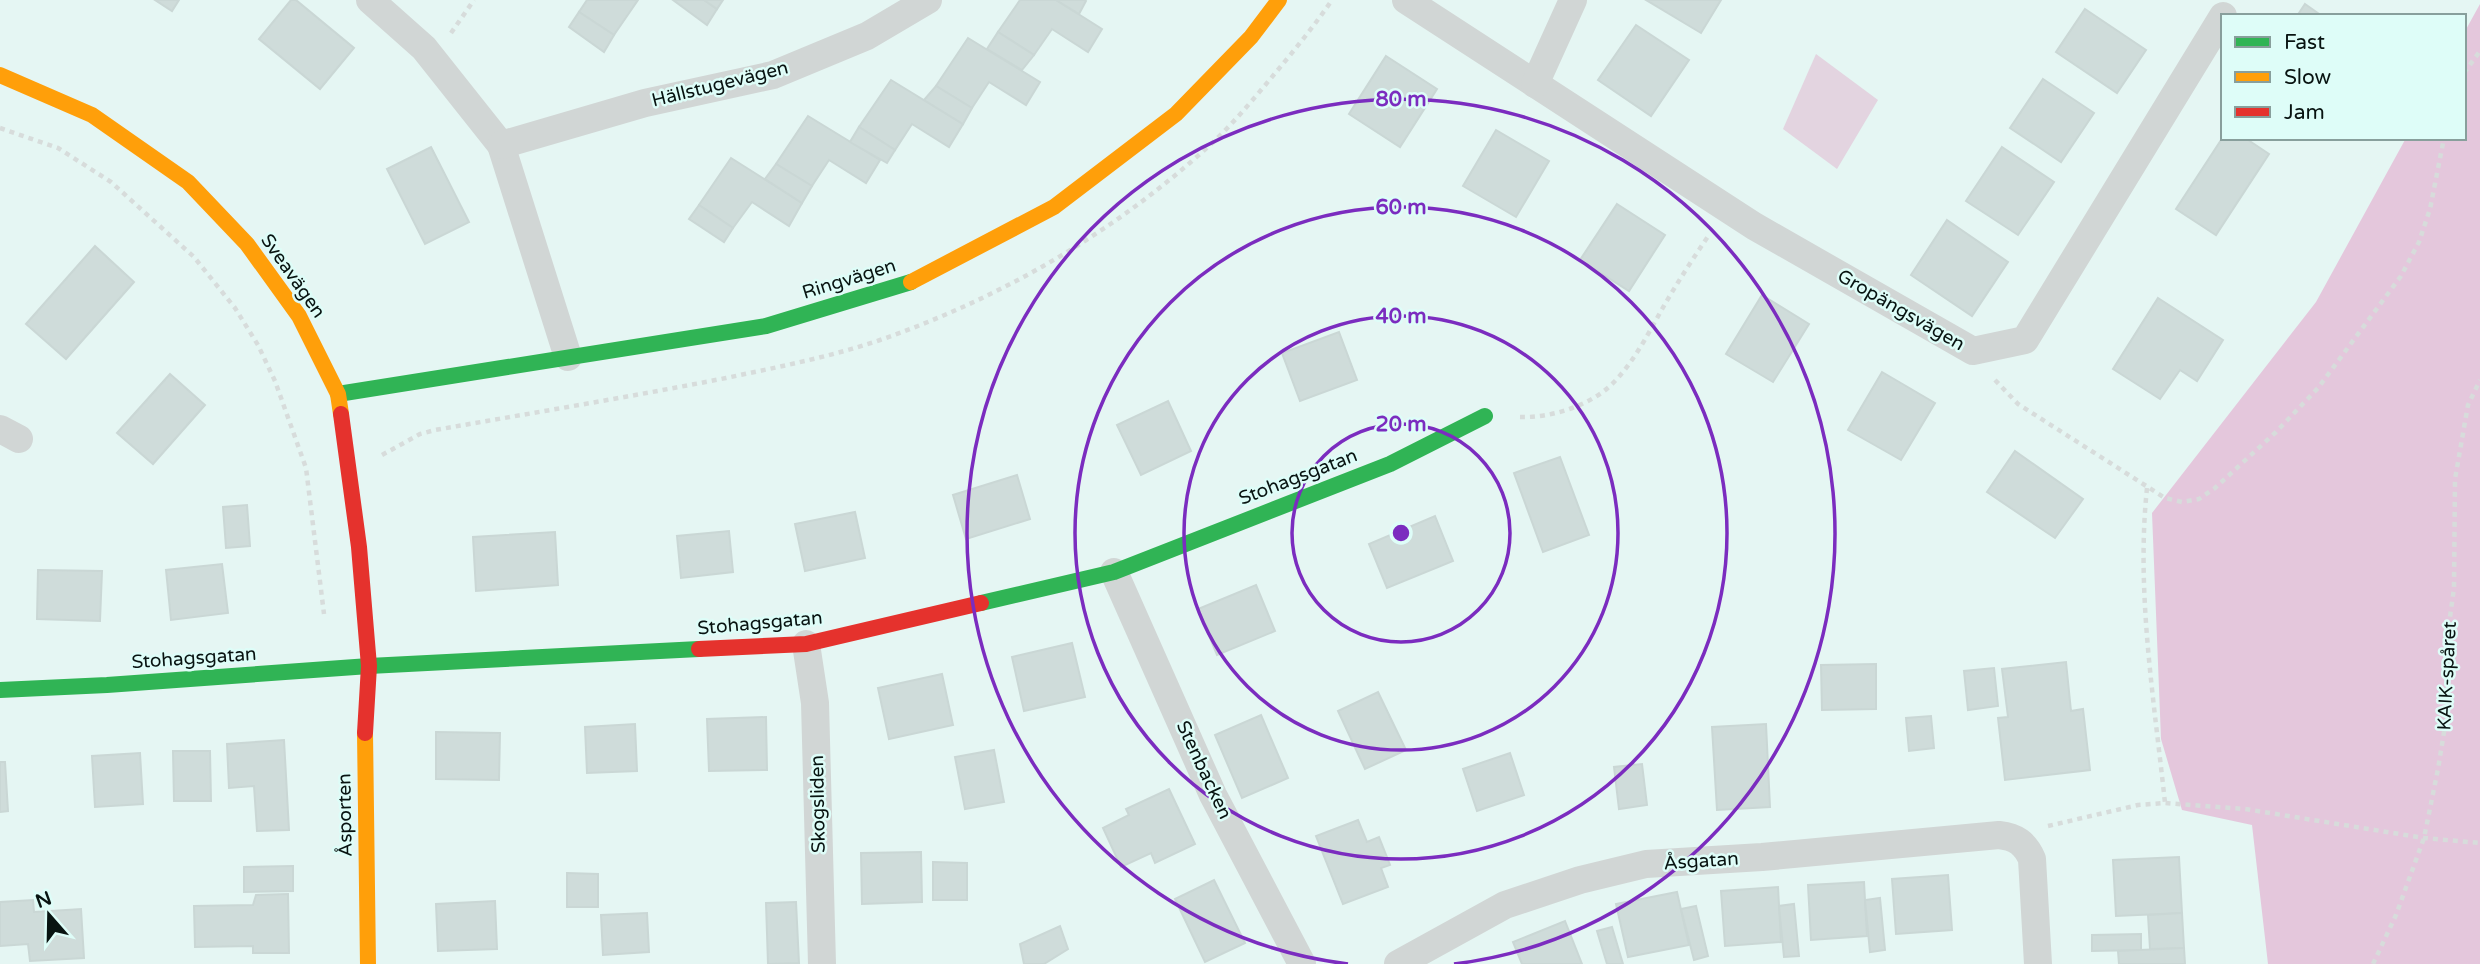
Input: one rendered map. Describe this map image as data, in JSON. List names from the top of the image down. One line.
{"streets":{"street":["Hällstugevägen","Sveavägen","Ringvägen","Gropängsvägen","Stohagsgatan","Stenbacken","Skogsliden","Åsporten","Åsgatan"],"path":["KAIK-spåret"]},"crossings":[["Sveavägen","Ringvägen"],["Sveavägen","Stohagsgatan"],["Sveavägen","Åsporten"],["Stohagsgatan","Stenbacken"],["Stohagsgatan","Skogsliden"],["Stohagsgatan","Åsporten"]],"legend":["Fast","Slow","Jam"],"north":"top","rings":["80 m","60 m","40 m","20 m"]}
